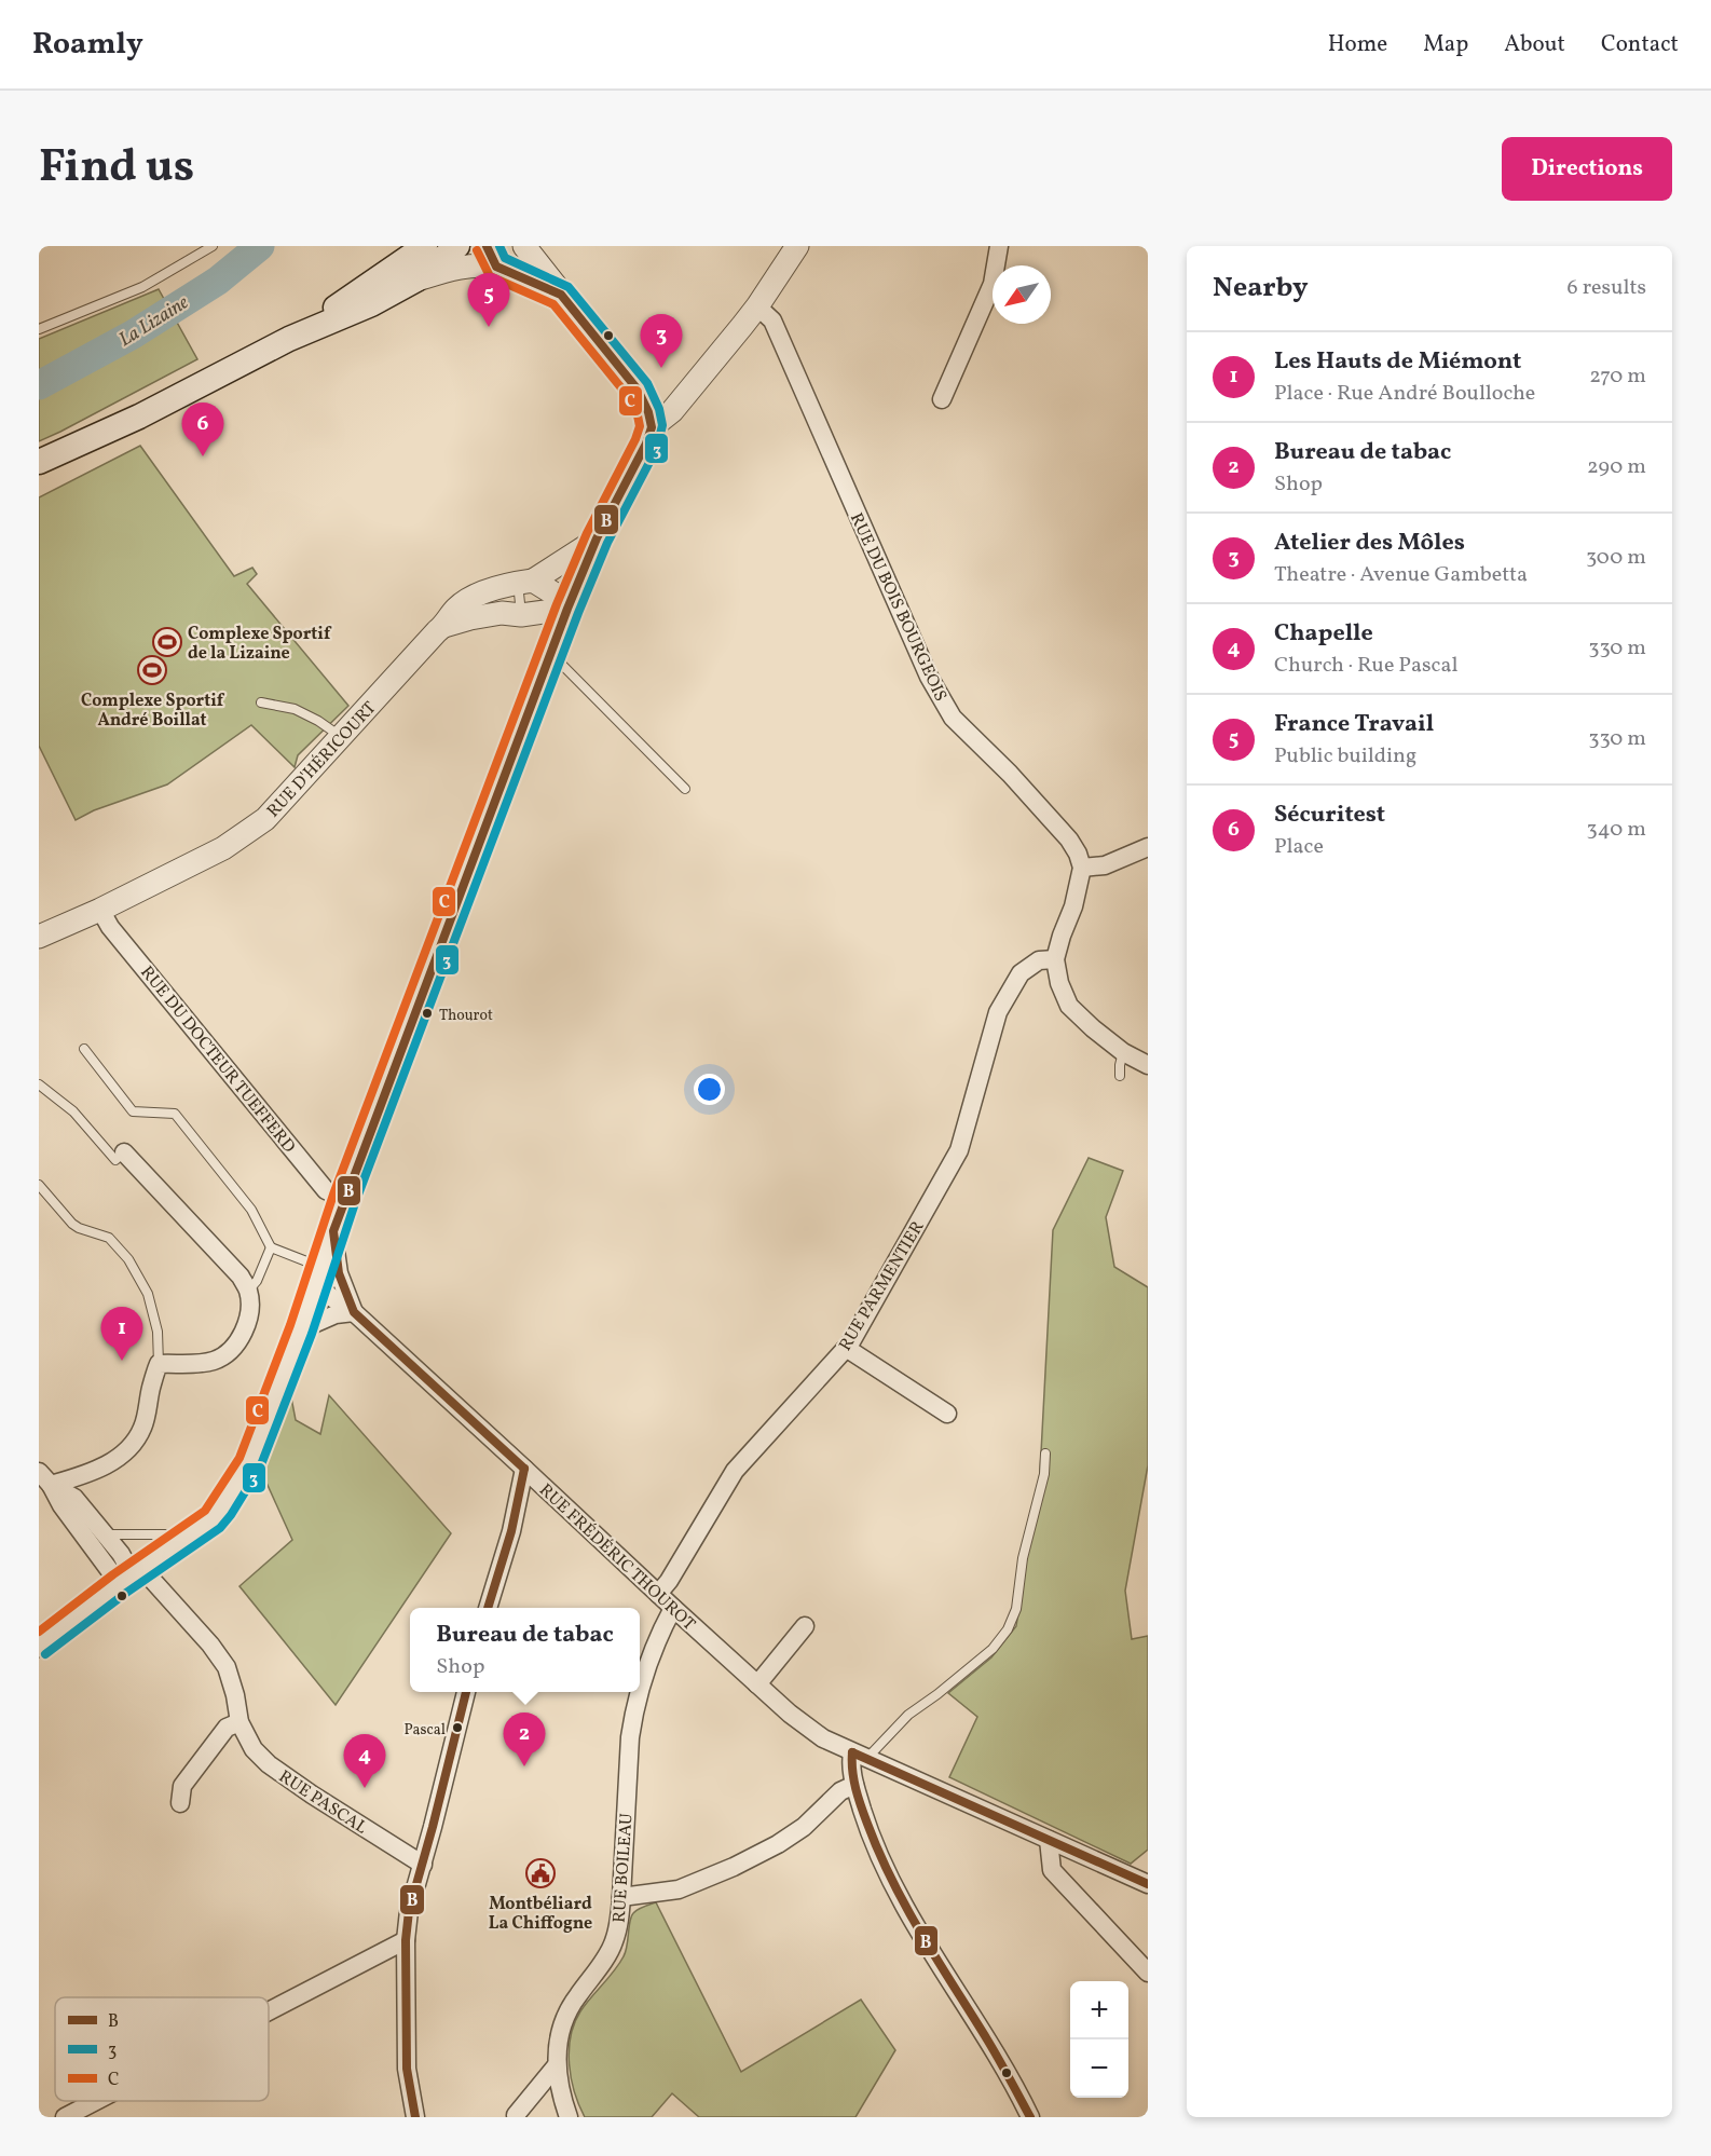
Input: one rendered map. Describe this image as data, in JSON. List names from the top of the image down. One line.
{"streets":{"street":["RUE DU BOIS BOURGEOIS","RUE D'HÉRICOURT","RUE DU DOCTEUR TUEFFERD","RUE PARMENTIER","RUE FRÉDÉRIC THOUROT","RUE PASCAL","RUE BOILEAU"]},"crossings":[["RUE D'HÉRICOURT","RUE DU DOCTEUR TUEFFERD"],["RUE PARMENTIER","RUE FRÉDÉRIC THOUROT"],["RUE FRÉDÉRIC THOUROT","RUE BOILEAU"]],"water":["La Lizaine"],"places":{"sports":["Complexe Sportif de la Lizaine","Complexe Sportif André Boillat"],"other":["Thourot","Pascal"],"public building":["Montbéliard La Chiffogne"]},"lines":["transit line B","transit line 3","transit line C"],"legend":["B","3","C"],"north":"bottom left","page":{"header":"Roamly","nav":["Home","Map","About","Contact"],"title":"Find us","buttons":"Directions","heading":["Nearby","6 results"],"pins":["5","3","6","1","2","4"],"list":[{"mark":"1","name":"Les Hauts de Miémont","note":"Place · Rue André Boulloche","value":"270 m"},{"mark":"2","name":"Bureau de tabac","note":"Shop","value":"290 m"},{"mark":"3","name":"Atelier des Môles","note":"Theatre · Avenue Gambetta","value":"300 m"},{"mark":"4","name":"Chapelle","note":"Church · Rue Pascal","value":"330 m"},{"mark":"5","name":"France Travail","note":"Public building","value":"330 m"},{"mark":"6","name":"Sécuritest","note":"Place","value":"340 m"}],"popup":["Bureau de tabac","Shop"],"map_buttons":["+","−"]}}
